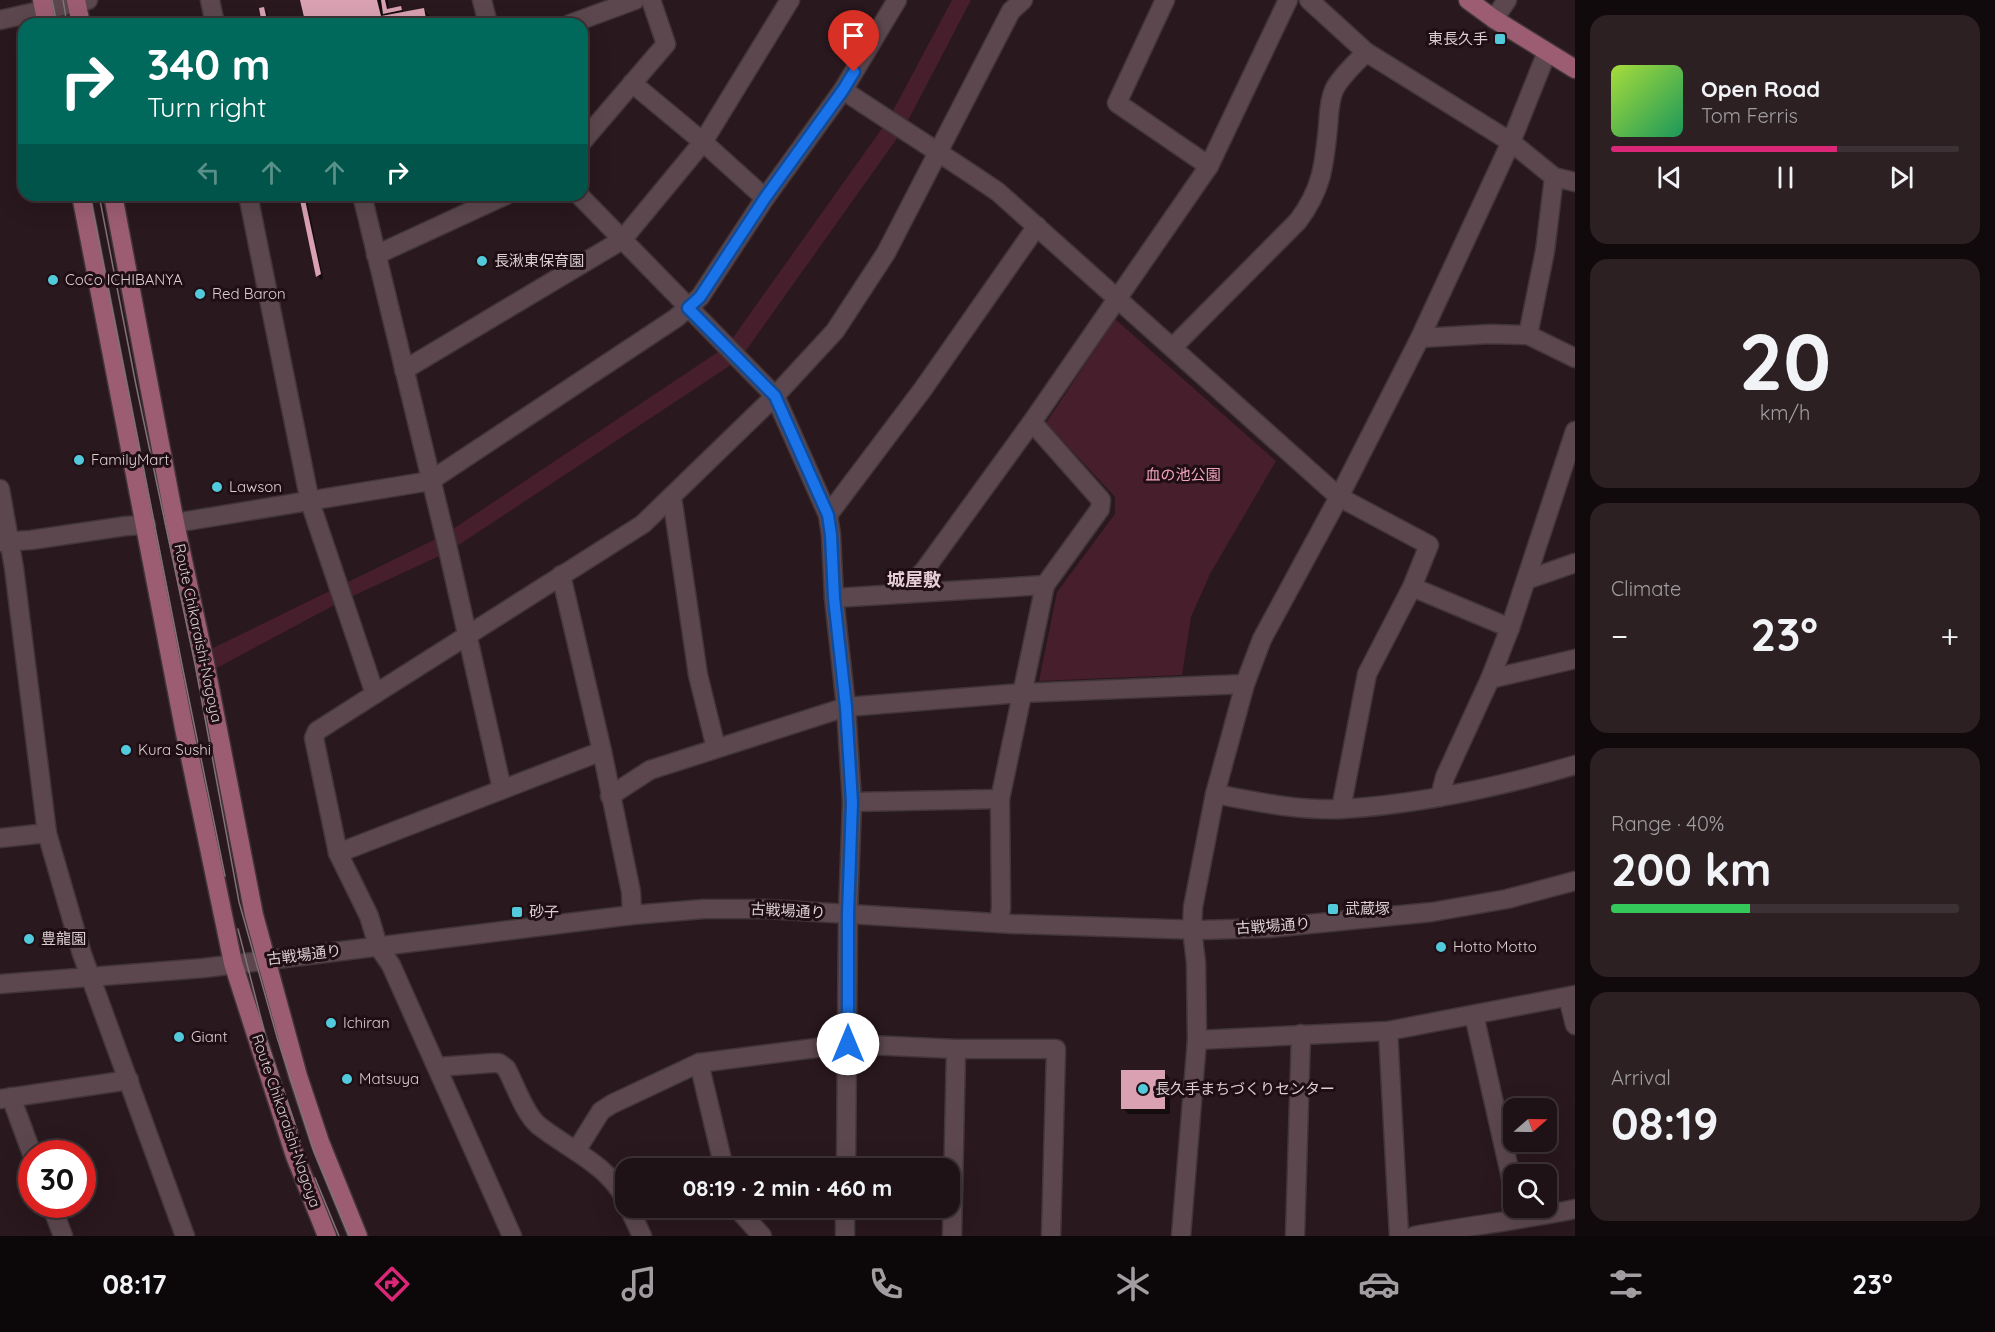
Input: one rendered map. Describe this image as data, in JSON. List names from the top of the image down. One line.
{"streets":{"main road":["Route Chikaraishi-Nagoya"],"street":["古戦場通り"]},"crossings":[["Route Chikaraishi-Nagoya","古戦場通り"]],"districts":["城屋敷"],"parks":["血の池公園"],"places":{"transit":["東長久手","武蔵塚","砂子"],"other":["長湫東保育園","CoCo ICHIBANYA","Red Baron","FamilyMart","Lawson","Kura Sushi","豊龍園","Hotto Motto","Ichiran","Giant","Matsuya","長久手まちづくりセンター"]},"north":"right","page":{"turn":["340 m","Turn right"],"song":["Open Road","Tom Ferris"],"tile":[["20","km/h"],"Climate",["Range · 40%","200 km"],["Arrival","08:19"]],"heat":["−","23°","+"],"limit":"30","trip":"08:19 · 2 min · 460 m","tabs":["08:17","23°"]}}
